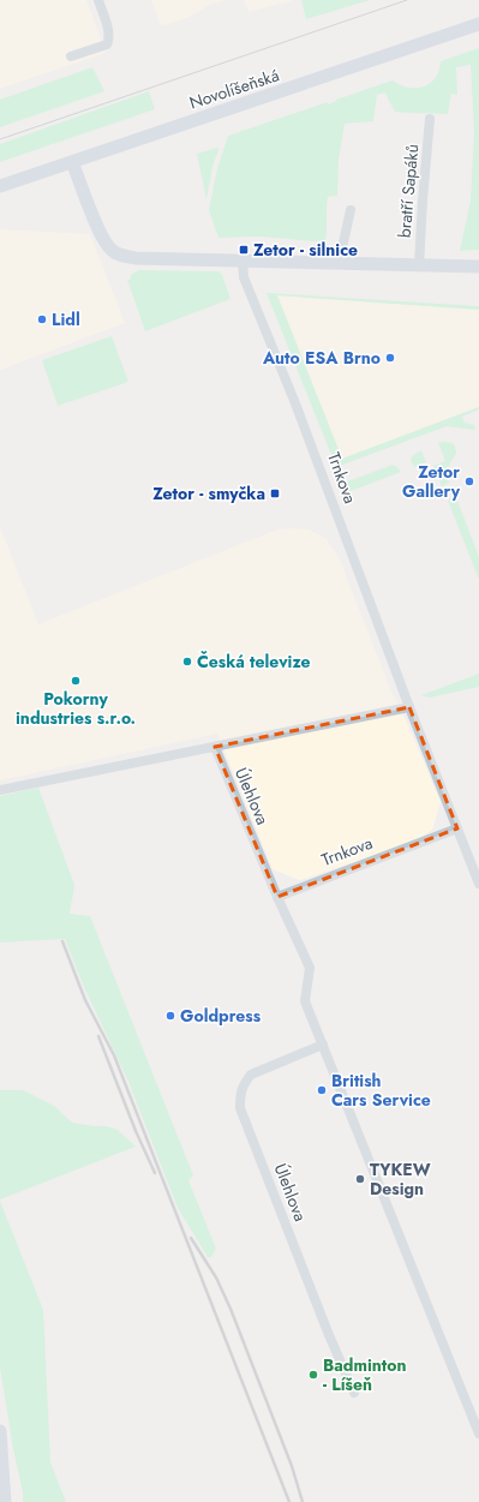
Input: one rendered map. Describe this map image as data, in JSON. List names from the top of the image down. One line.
{"streets":{"street":["Novolíšeňská","bratří Sapáků","Trnkova","Úlehlova"]},"crossings":[["Trnkova","Úlehlova"]],"places":{"transit":["Zetor - silnice","Zetor - smyčka"],"other":["Lidl","Auto ESA Brno","Zetor Gallery","Česká televize","Pokorny industries s.r.o.","Goldpress","British Cars Service","TYKEW Design","Badminton - Líšeň"]}}
